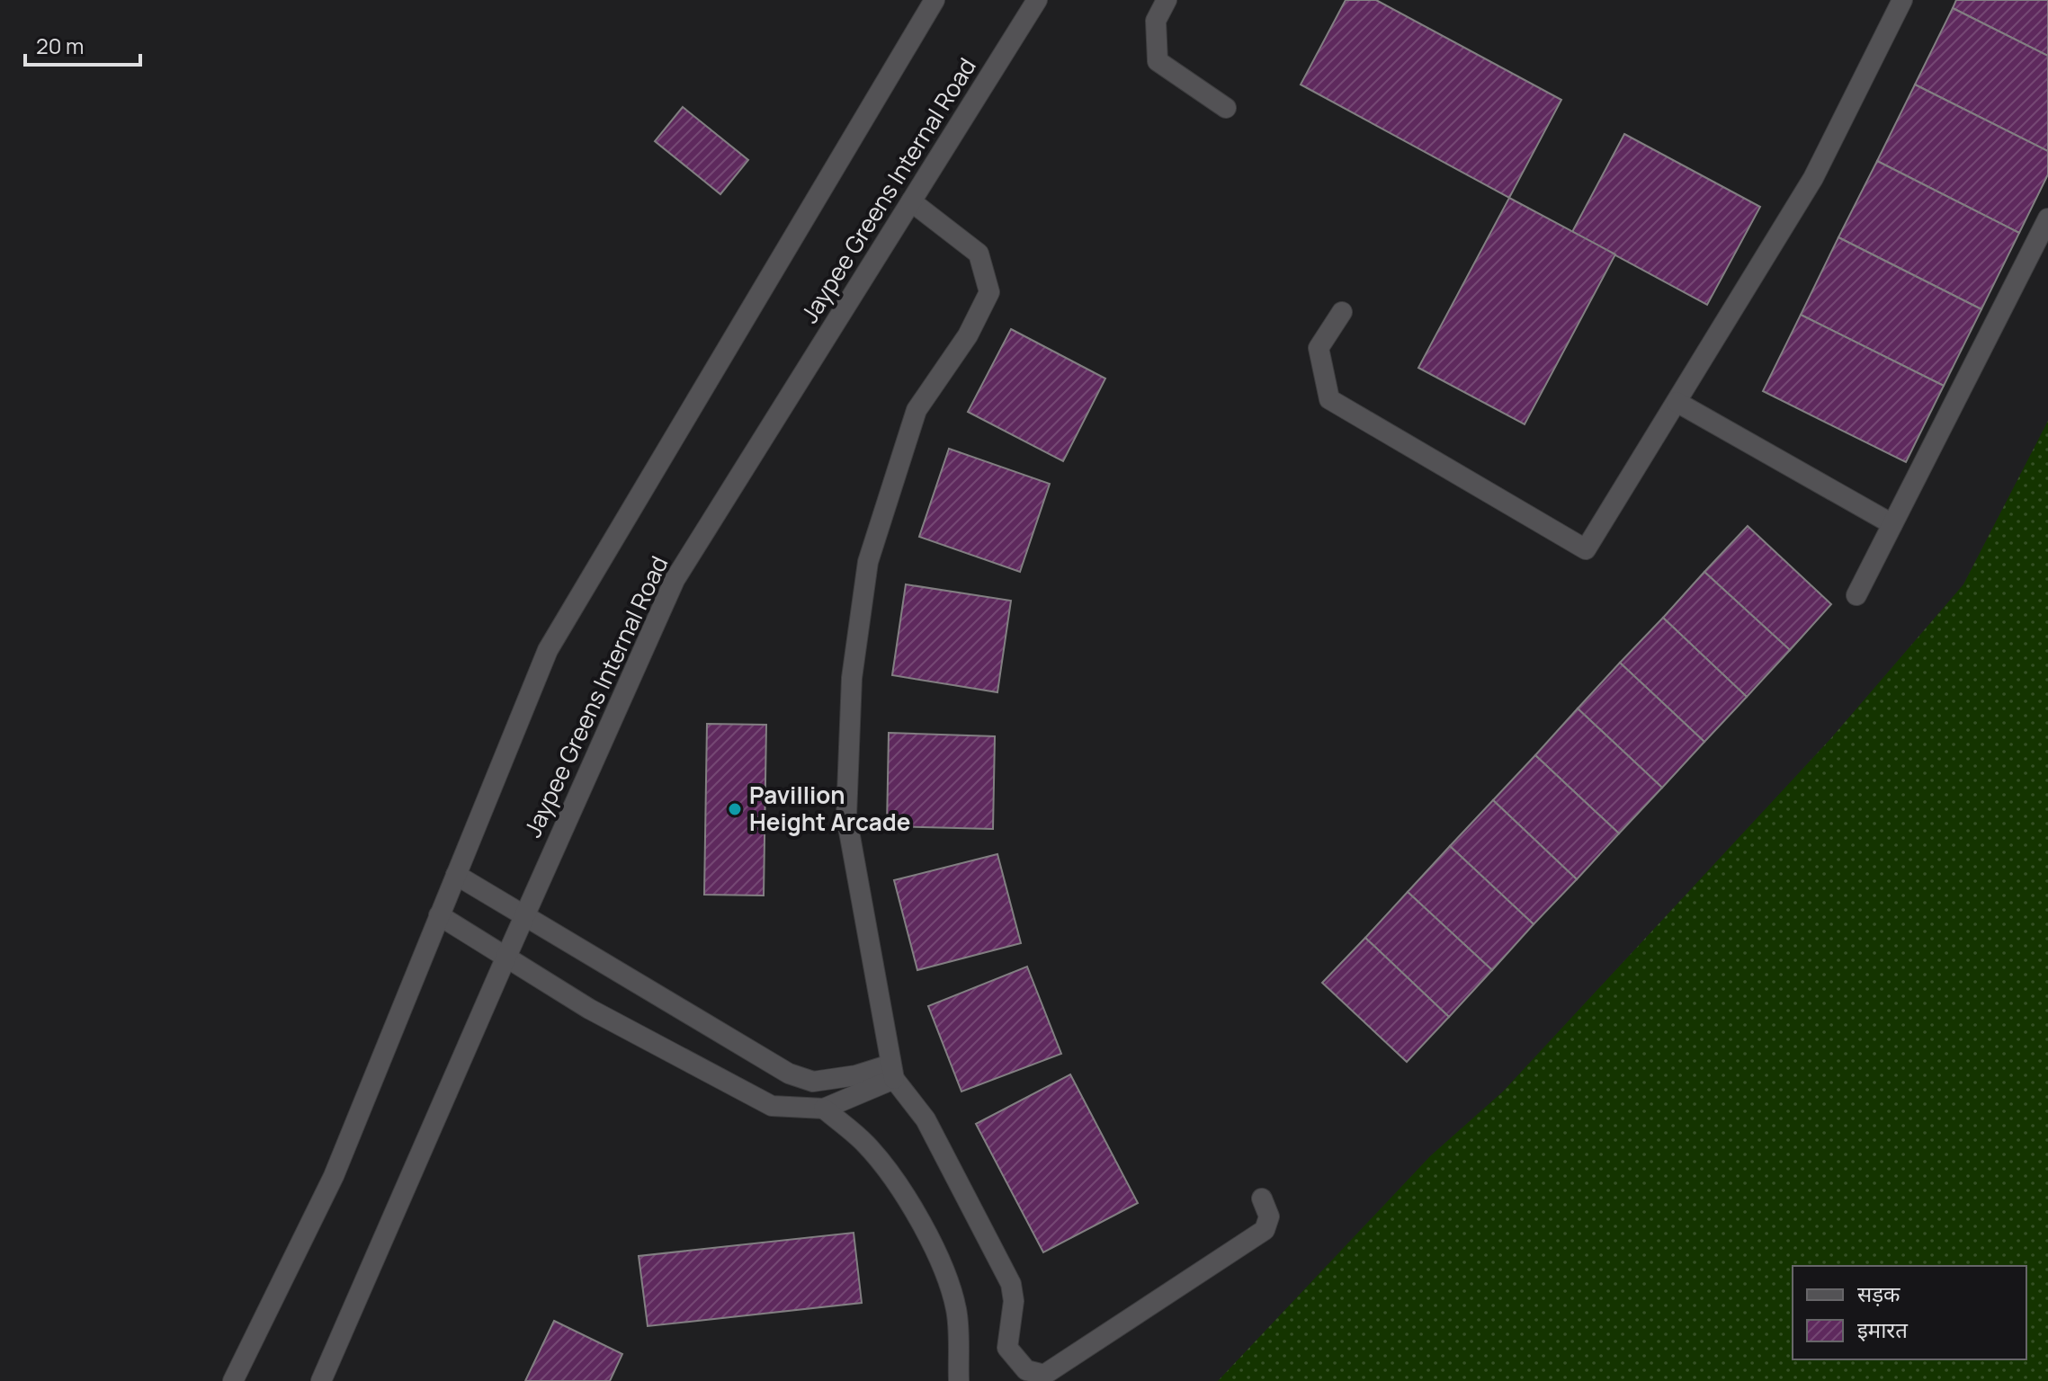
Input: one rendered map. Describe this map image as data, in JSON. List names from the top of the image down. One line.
{"streets":{"street":["Jaypee Greens Internal Road"]},"places":["Pavillion Height Arcade"],"legend":["सड़क","इमारत"],"scale_bar":"20 m"}
